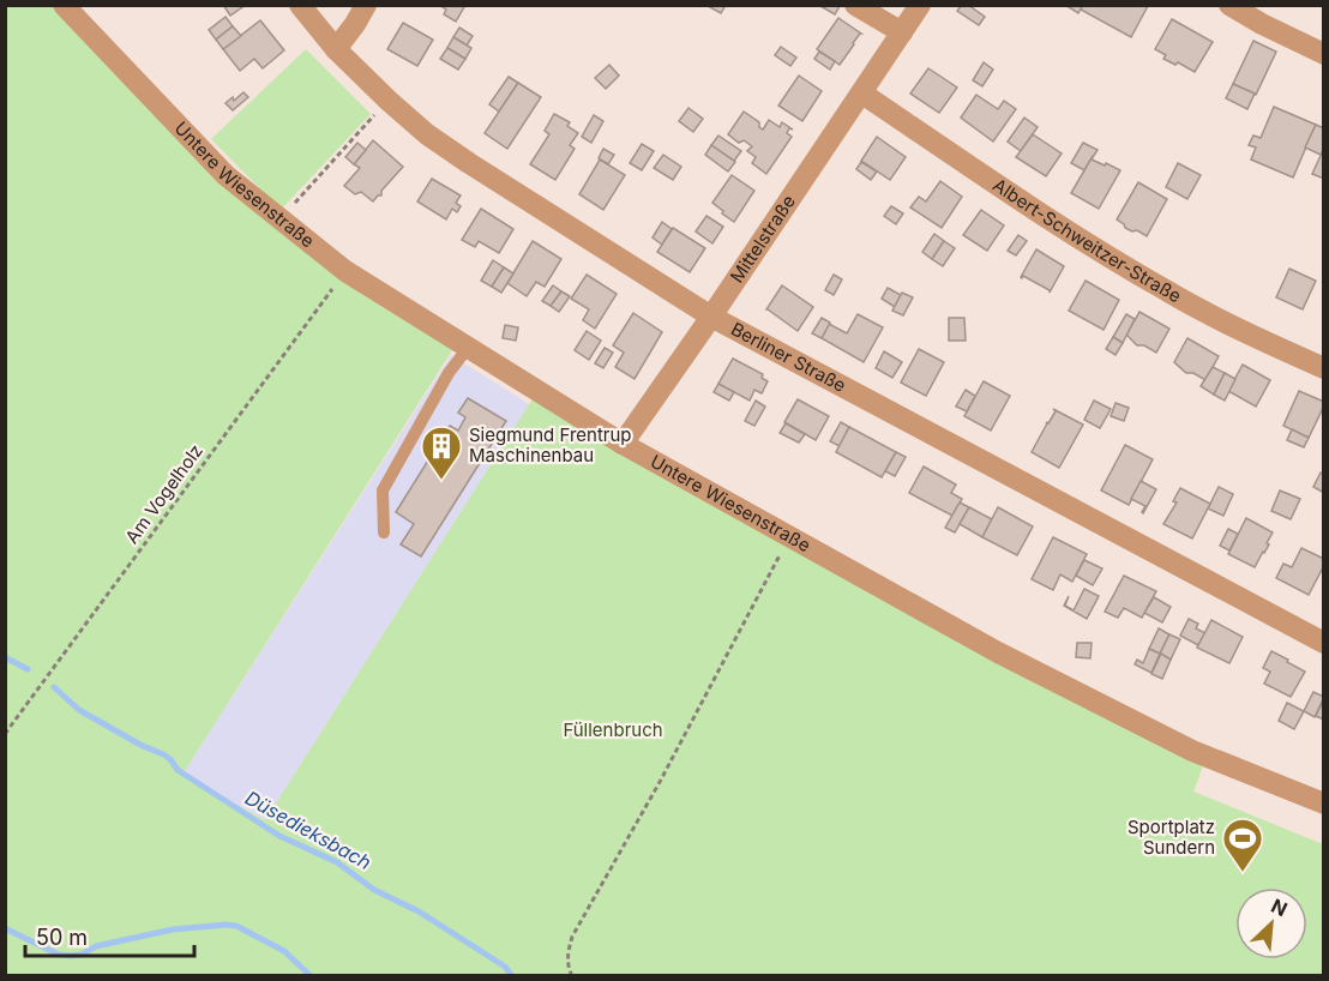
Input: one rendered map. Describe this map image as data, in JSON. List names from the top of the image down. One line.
{"streets":{"street":["Untere Wiesenstraße","Mittelstraße","Albert-Schweitzer-Straße","Berliner Straße"],"path":["Am Vogelholz"]},"crossings":[["Untere Wiesenstraße","Mittelstraße"],["Untere Wiesenstraße","Am Vogelholz"],["Mittelstraße","Albert-Schweitzer-Straße"],["Mittelstraße","Berliner Straße"]],"water":["Düsedieksbach"],"parks":["Füllenbruch"],"places":{"building":["Siegmund Frentrup Maschinenbau"],"sports":["Sportplatz Sundern"]},"scale_bar":"50 m","north":"top right"}
